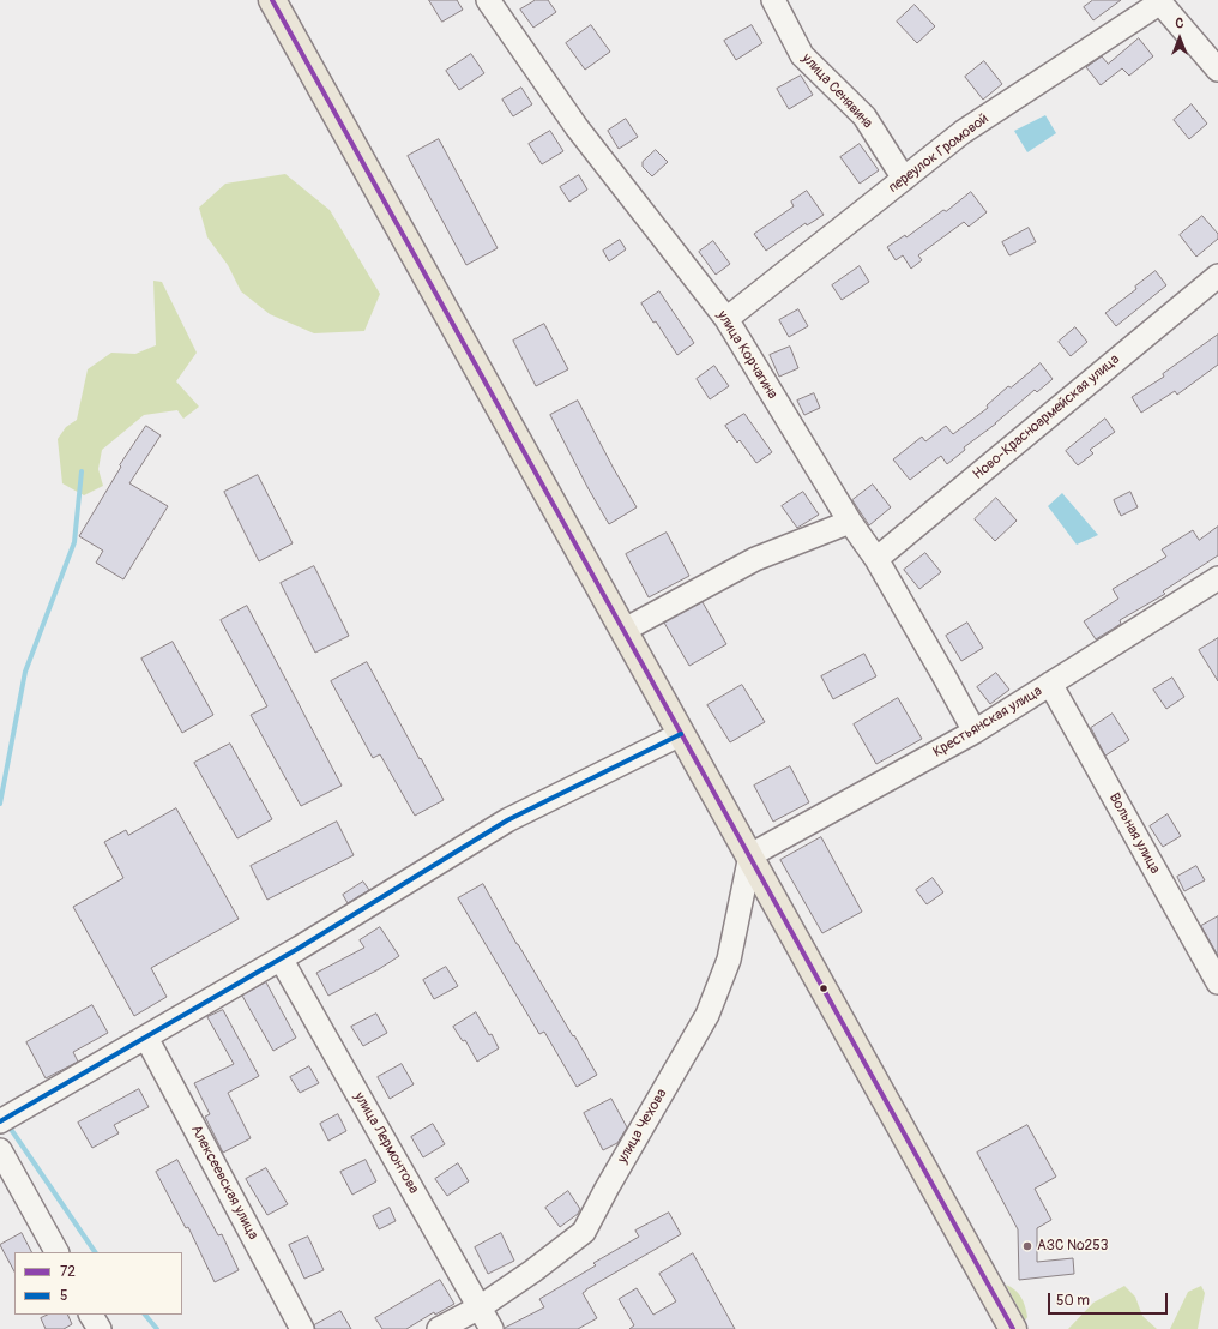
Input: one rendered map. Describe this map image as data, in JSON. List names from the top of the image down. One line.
{"streets":{"street":["улица Сенявина","переулок Громовой","улица Корчагина","Ново-Красноармейская улица","Крестьянская улица","Вольная улица","улица Чехова","улица Лермонтова","Алексеевская улица"]},"crossings":[["улица Сенявина","переулок Громовой"],["переулок Громовой","улица Корчагина"],["улица Корчагина","Ново-Красноармейская улица"],["улица Корчагина","Крестьянская улица"],["Крестьянская улица","Вольная улица"],["Крестьянская улица","улица Чехова"],["улица Чехова","улица Лермонтова"]],"places":["АЗС №253"],"lines":["transit line 72","transit line 5"],"legend":["72","5"],"scale_bar":"50 m","north":"top"}
